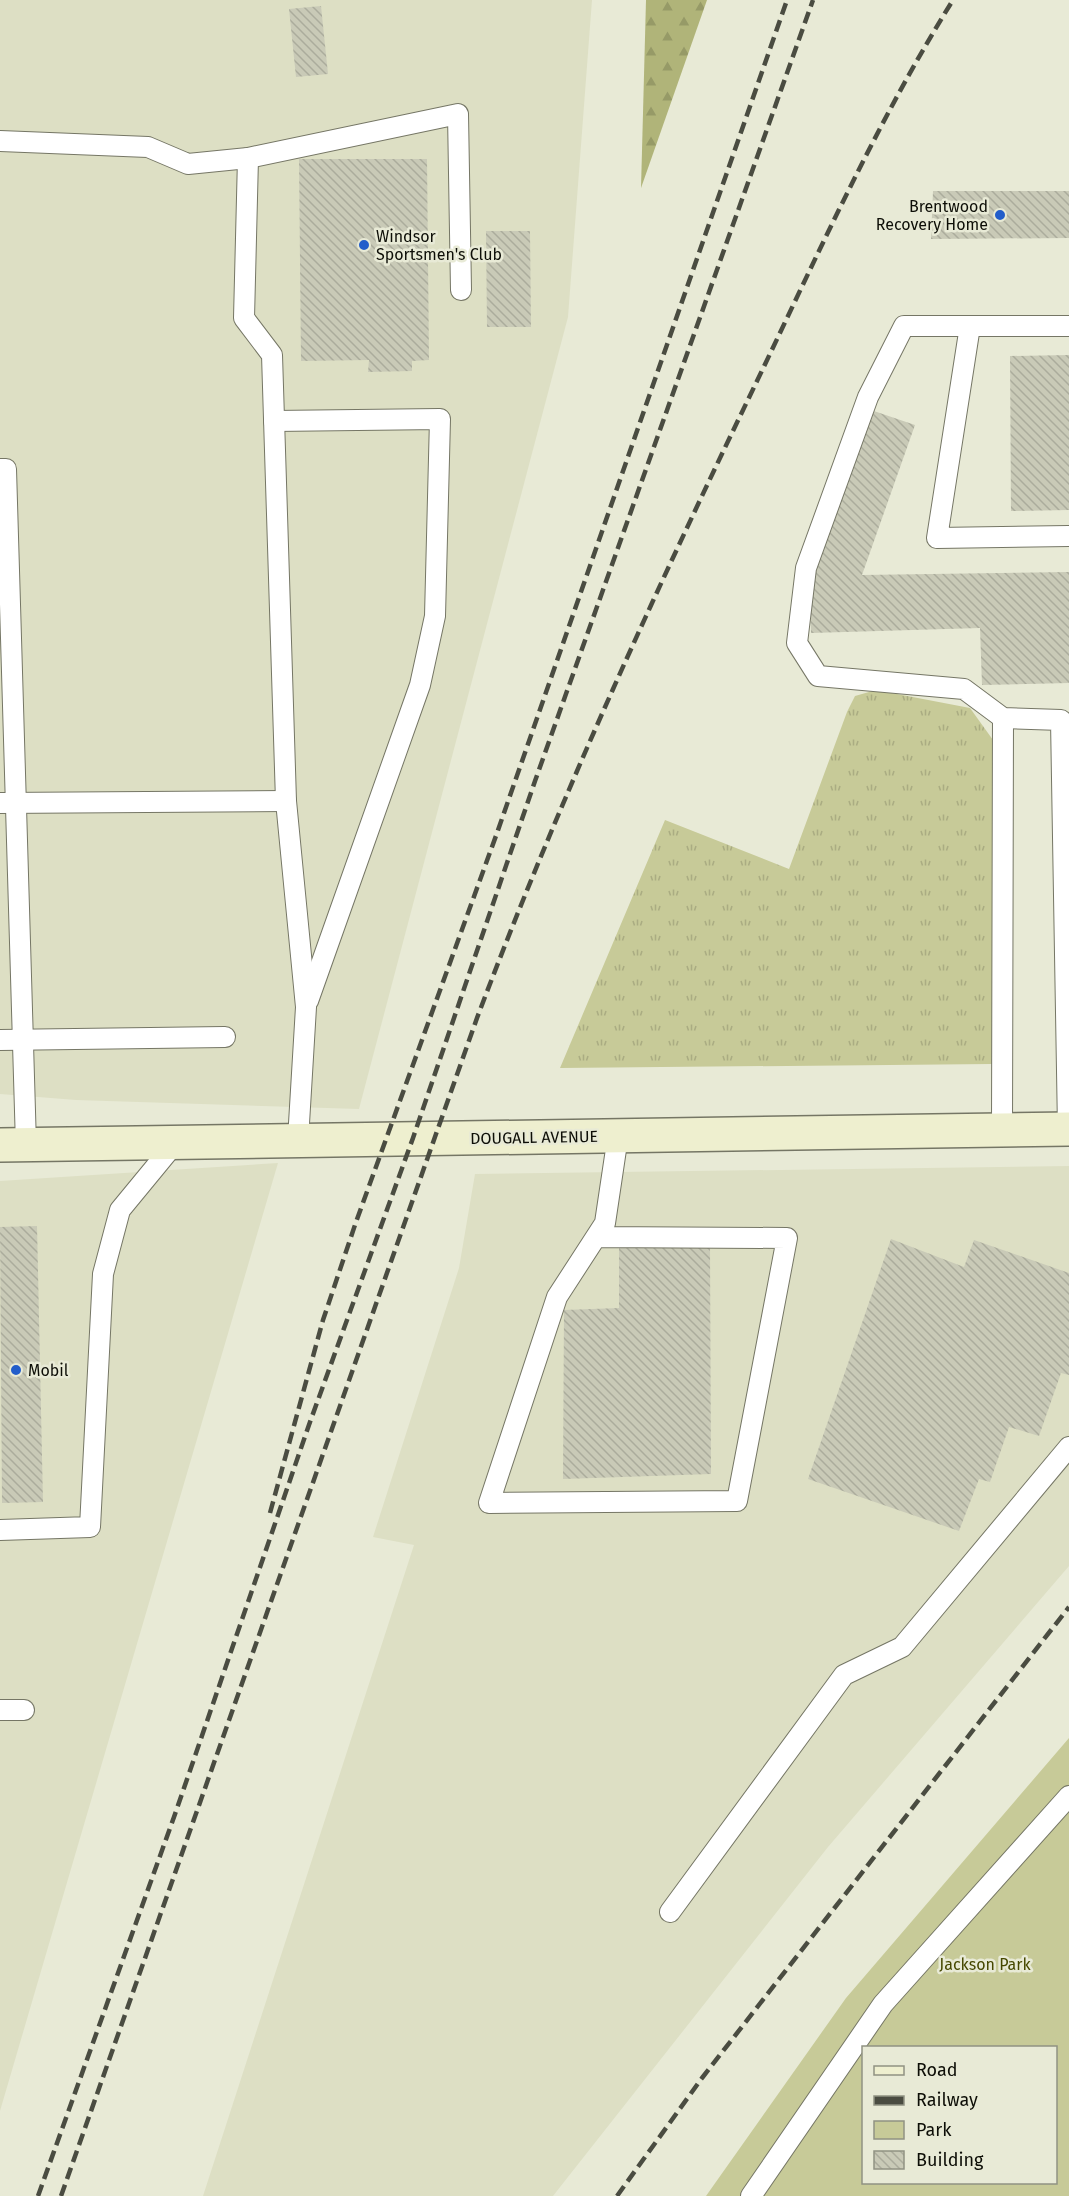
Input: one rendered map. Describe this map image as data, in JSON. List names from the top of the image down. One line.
{"streets":{"street":["DOUGALL AVENUE"]},"parks":["Jackson Park"],"places":["Brentwood Recovery Home","Windsor Sportsmen's Club","Mobil"],"legend":["Road","Railway","Park","Building"]}
